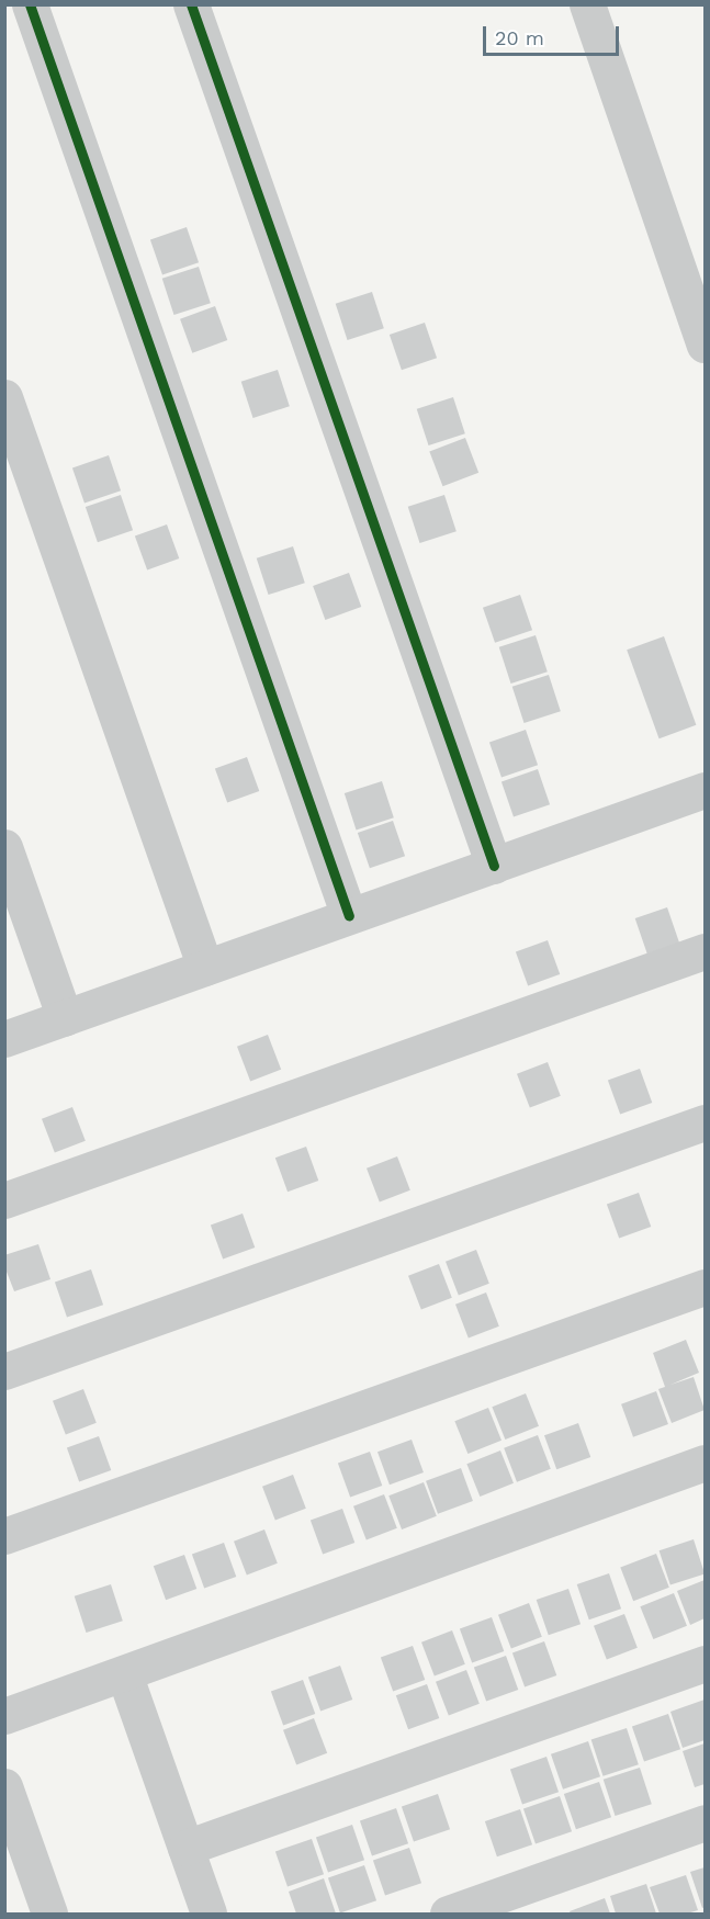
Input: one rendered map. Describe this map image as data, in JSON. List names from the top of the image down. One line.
{"scale_bar":"20 m"}
